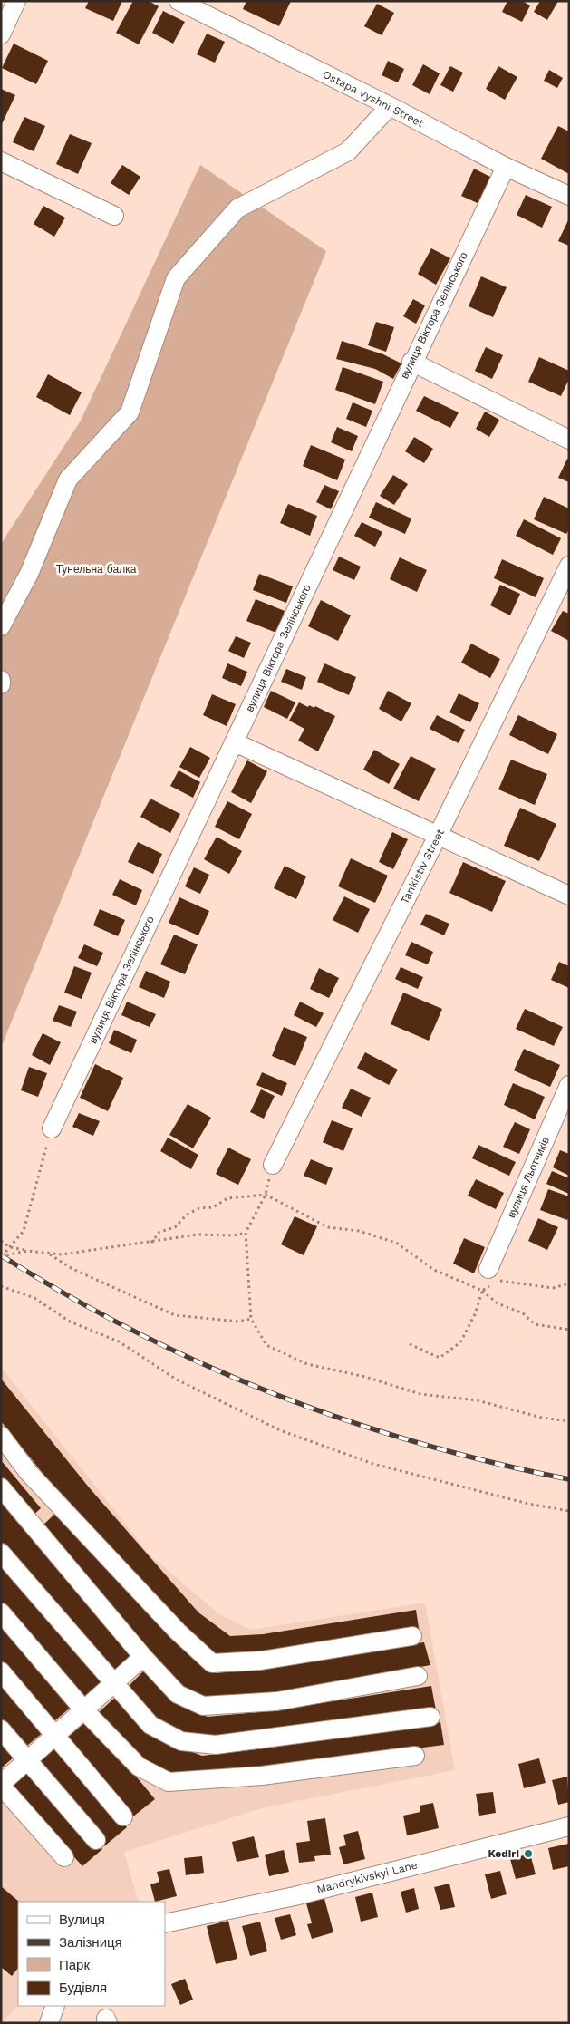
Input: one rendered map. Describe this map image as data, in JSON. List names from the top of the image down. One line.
{"streets":{"street":["Ostapa Vyshni Street","вулиця Віктора Зелінського","Tankistiv Street","вулиця Льотчиків","Mandrykivskyi Lane"]},"crossings":[["Ostapa Vyshni Street","вулиця Віктора Зелінського"]],"parks":["Тунельна балка"],"places":["Kediri"],"legend":["Вулиця","Залізниця","Парк","Будівля"]}
